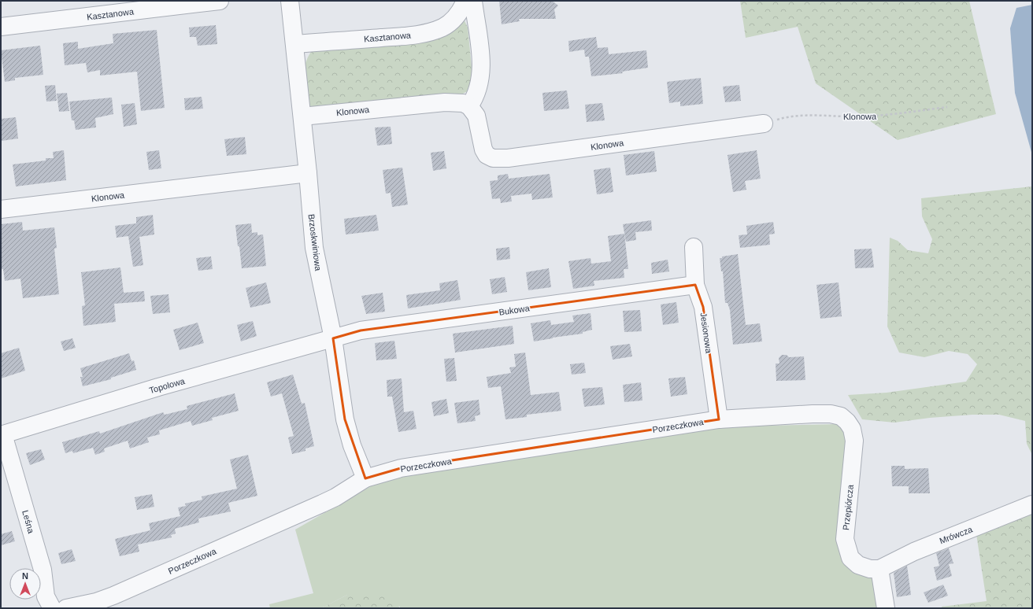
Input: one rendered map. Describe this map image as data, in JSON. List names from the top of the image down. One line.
{"streets":{"street":["Kasztanowa","Klonowa","Brzoskwiniowa","Bukowa","Jesionowa","Topolowa","Porzeczkowa","Przepiórcza","Leśna","Mrówcza"]},"crossings":[["Kasztanowa","Brzoskwiniowa"],["Klonowa","Brzoskwiniowa"],["Brzoskwiniowa","Bukowa"],["Brzoskwiniowa","Topolowa"],["Brzoskwiniowa","Porzeczkowa"],["Bukowa","Jesionowa"],["Bukowa","Topolowa"],["Jesionowa","Porzeczkowa"],["Topolowa","Leśna"],["Porzeczkowa","Przepiórcza"],["Przepiórcza","Mrówcza"]],"north":"top"}
